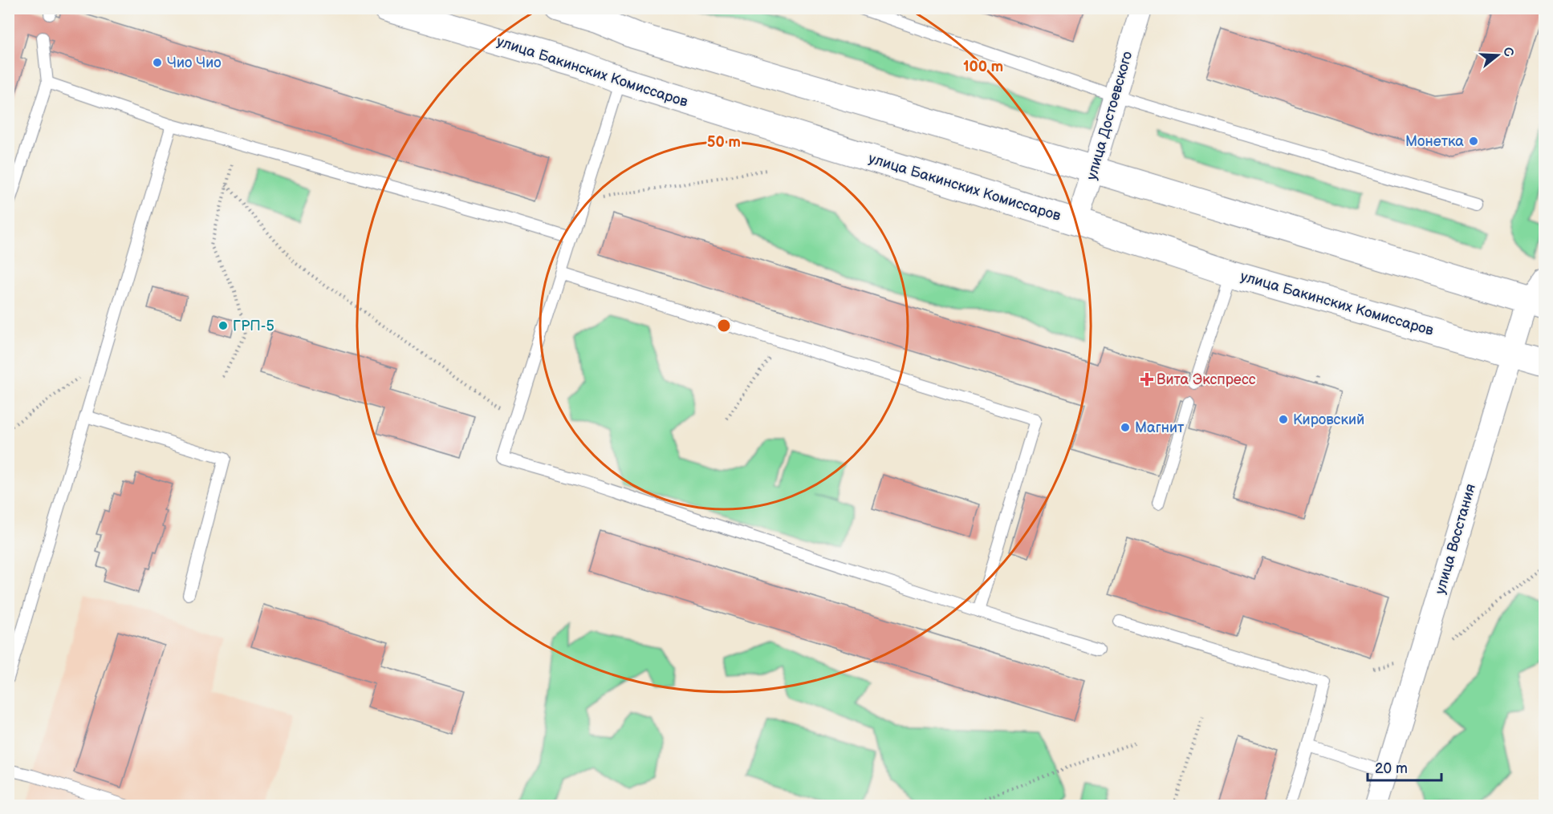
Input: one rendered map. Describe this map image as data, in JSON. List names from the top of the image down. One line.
{"streets":{"main road":["улица Бакинских Комиссаров"],"street":["улица Достоевского","улица Восстания"]},"crossings":[["улица Бакинских Комиссаров","улица Достоевского"],["улица Бакинских Комиссаров","улица Восстания"]],"places":{"other":["Чио Чио","Монетка","ГРП-5","Кировский","Магнит"],"health":["Вита Экспресс"]},"scale_bar":"20 m","north":"right","rings":["100 m","50 m"]}
